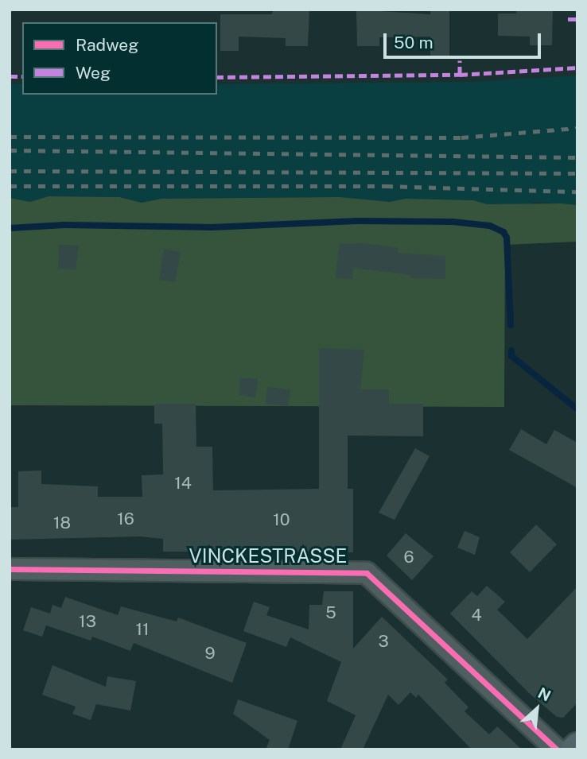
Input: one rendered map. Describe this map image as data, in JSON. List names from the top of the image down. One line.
{"streets":{"street":["VINCKESTRASSE"]},"house_numbers":["14","16","10","18","6","5","4","13","11","3","9"],"legend":["Radweg","Weg"],"scale_bar":"50 m","north":"top right"}
